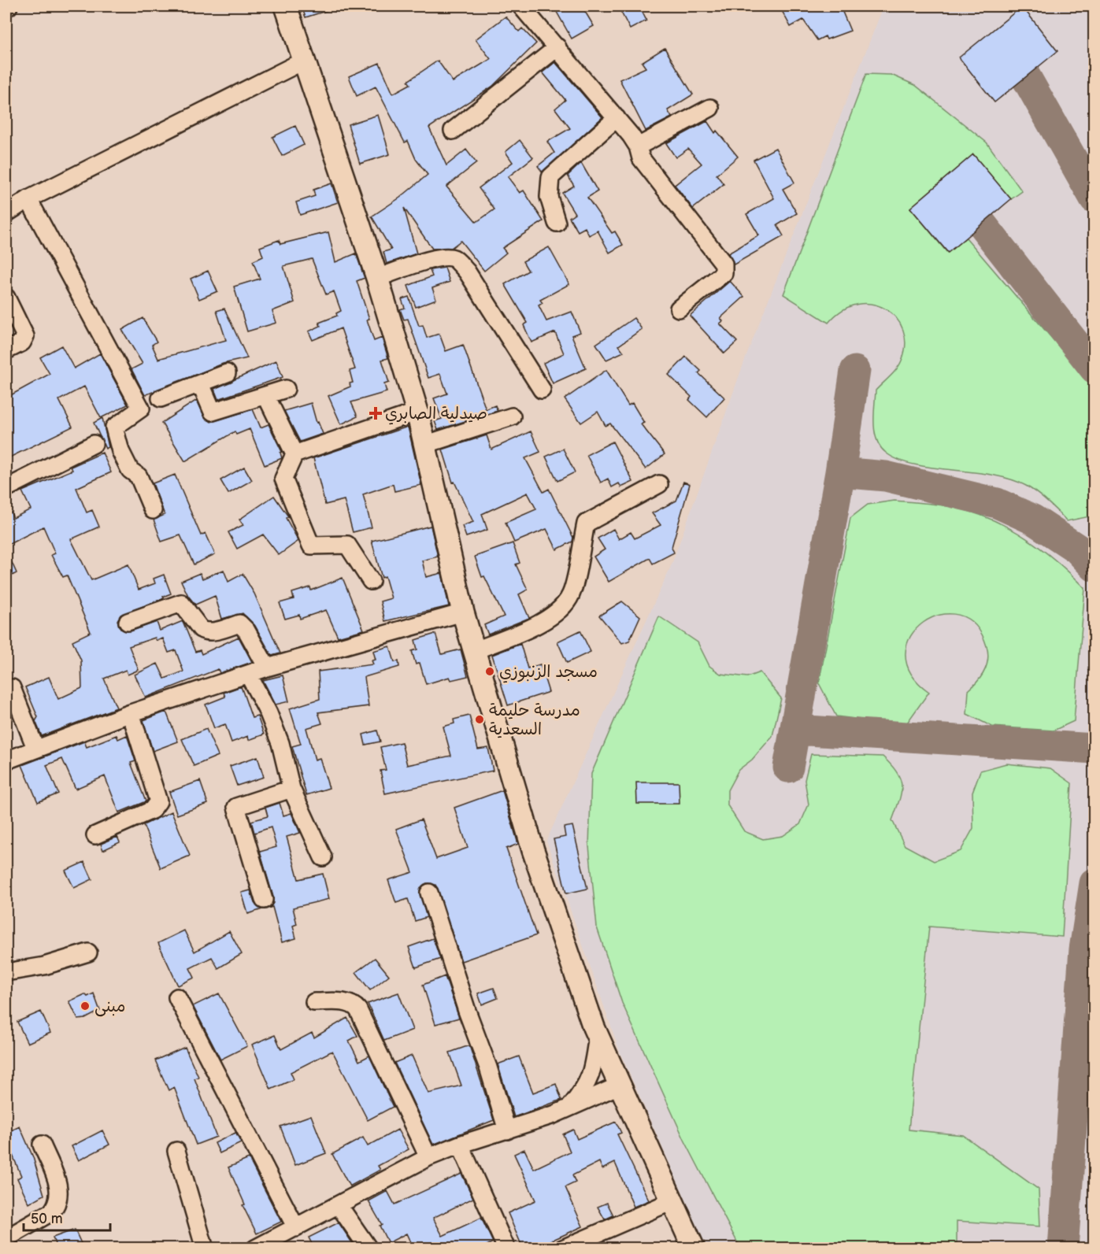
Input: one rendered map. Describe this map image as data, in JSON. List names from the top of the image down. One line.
{"places":{"health":["صيدلية الصابري"],"other":["مسجد الزنبوزي","مدرسة حليمة السعدية","مبنى"]},"scale_bar":"50 m"}
